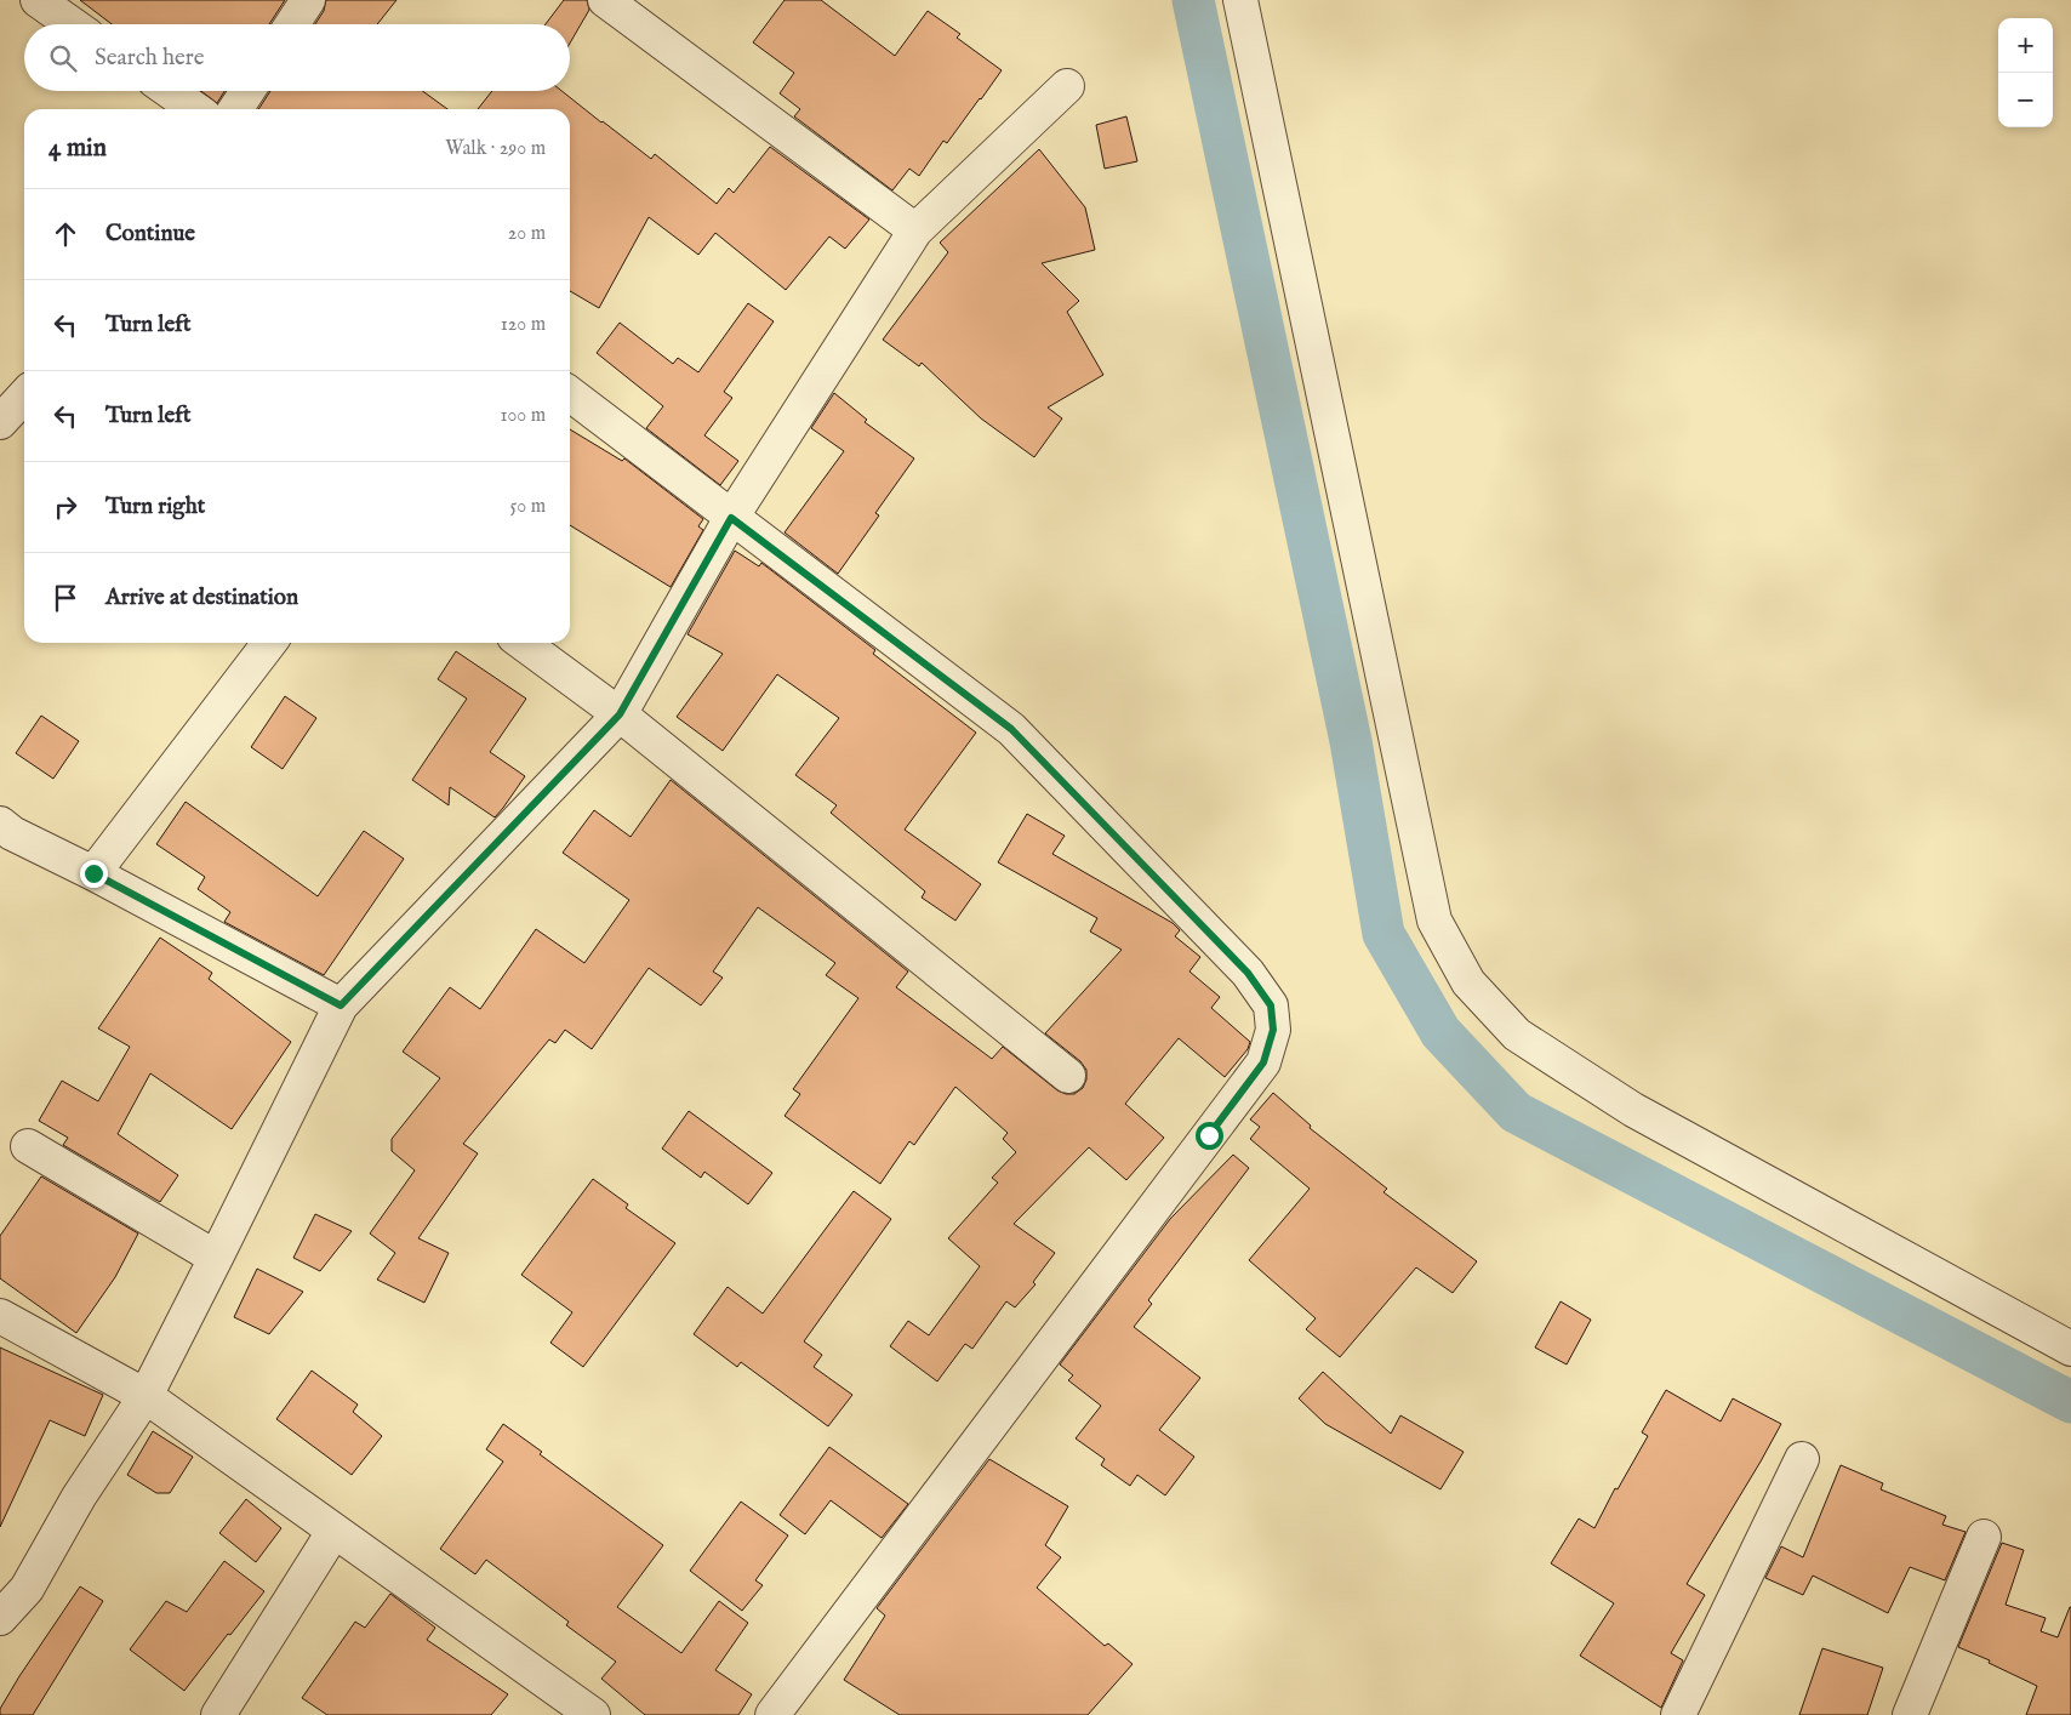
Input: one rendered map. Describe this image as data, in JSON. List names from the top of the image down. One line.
{"page":{"map_buttons":["+","−"],"search":"Search here","heading":["4 min","Walk · 290 m"],"list":[["Continue","20 m"],["Turn left","120 m"],["Turn left","100 m"],["Turn right","50 m"],"Arrive at destination"]}}
